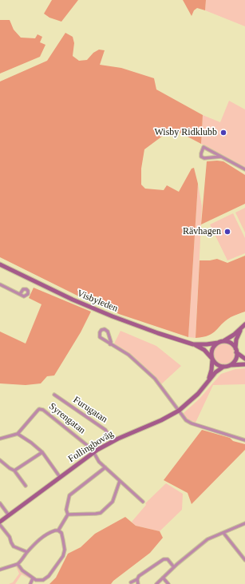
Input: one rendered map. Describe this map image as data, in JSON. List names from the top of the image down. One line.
{"streets":{"main road":["Visbyleden","Follingboväg"],"street":["Furugatan","Syrengatan"]},"crossings":[["Visbyleden","Follingboväg"],["Furugatan","Follingboväg"],["Syrengatan","Follingboväg"]],"places":["Wisby Ridklubb","Rävhagen"]}
